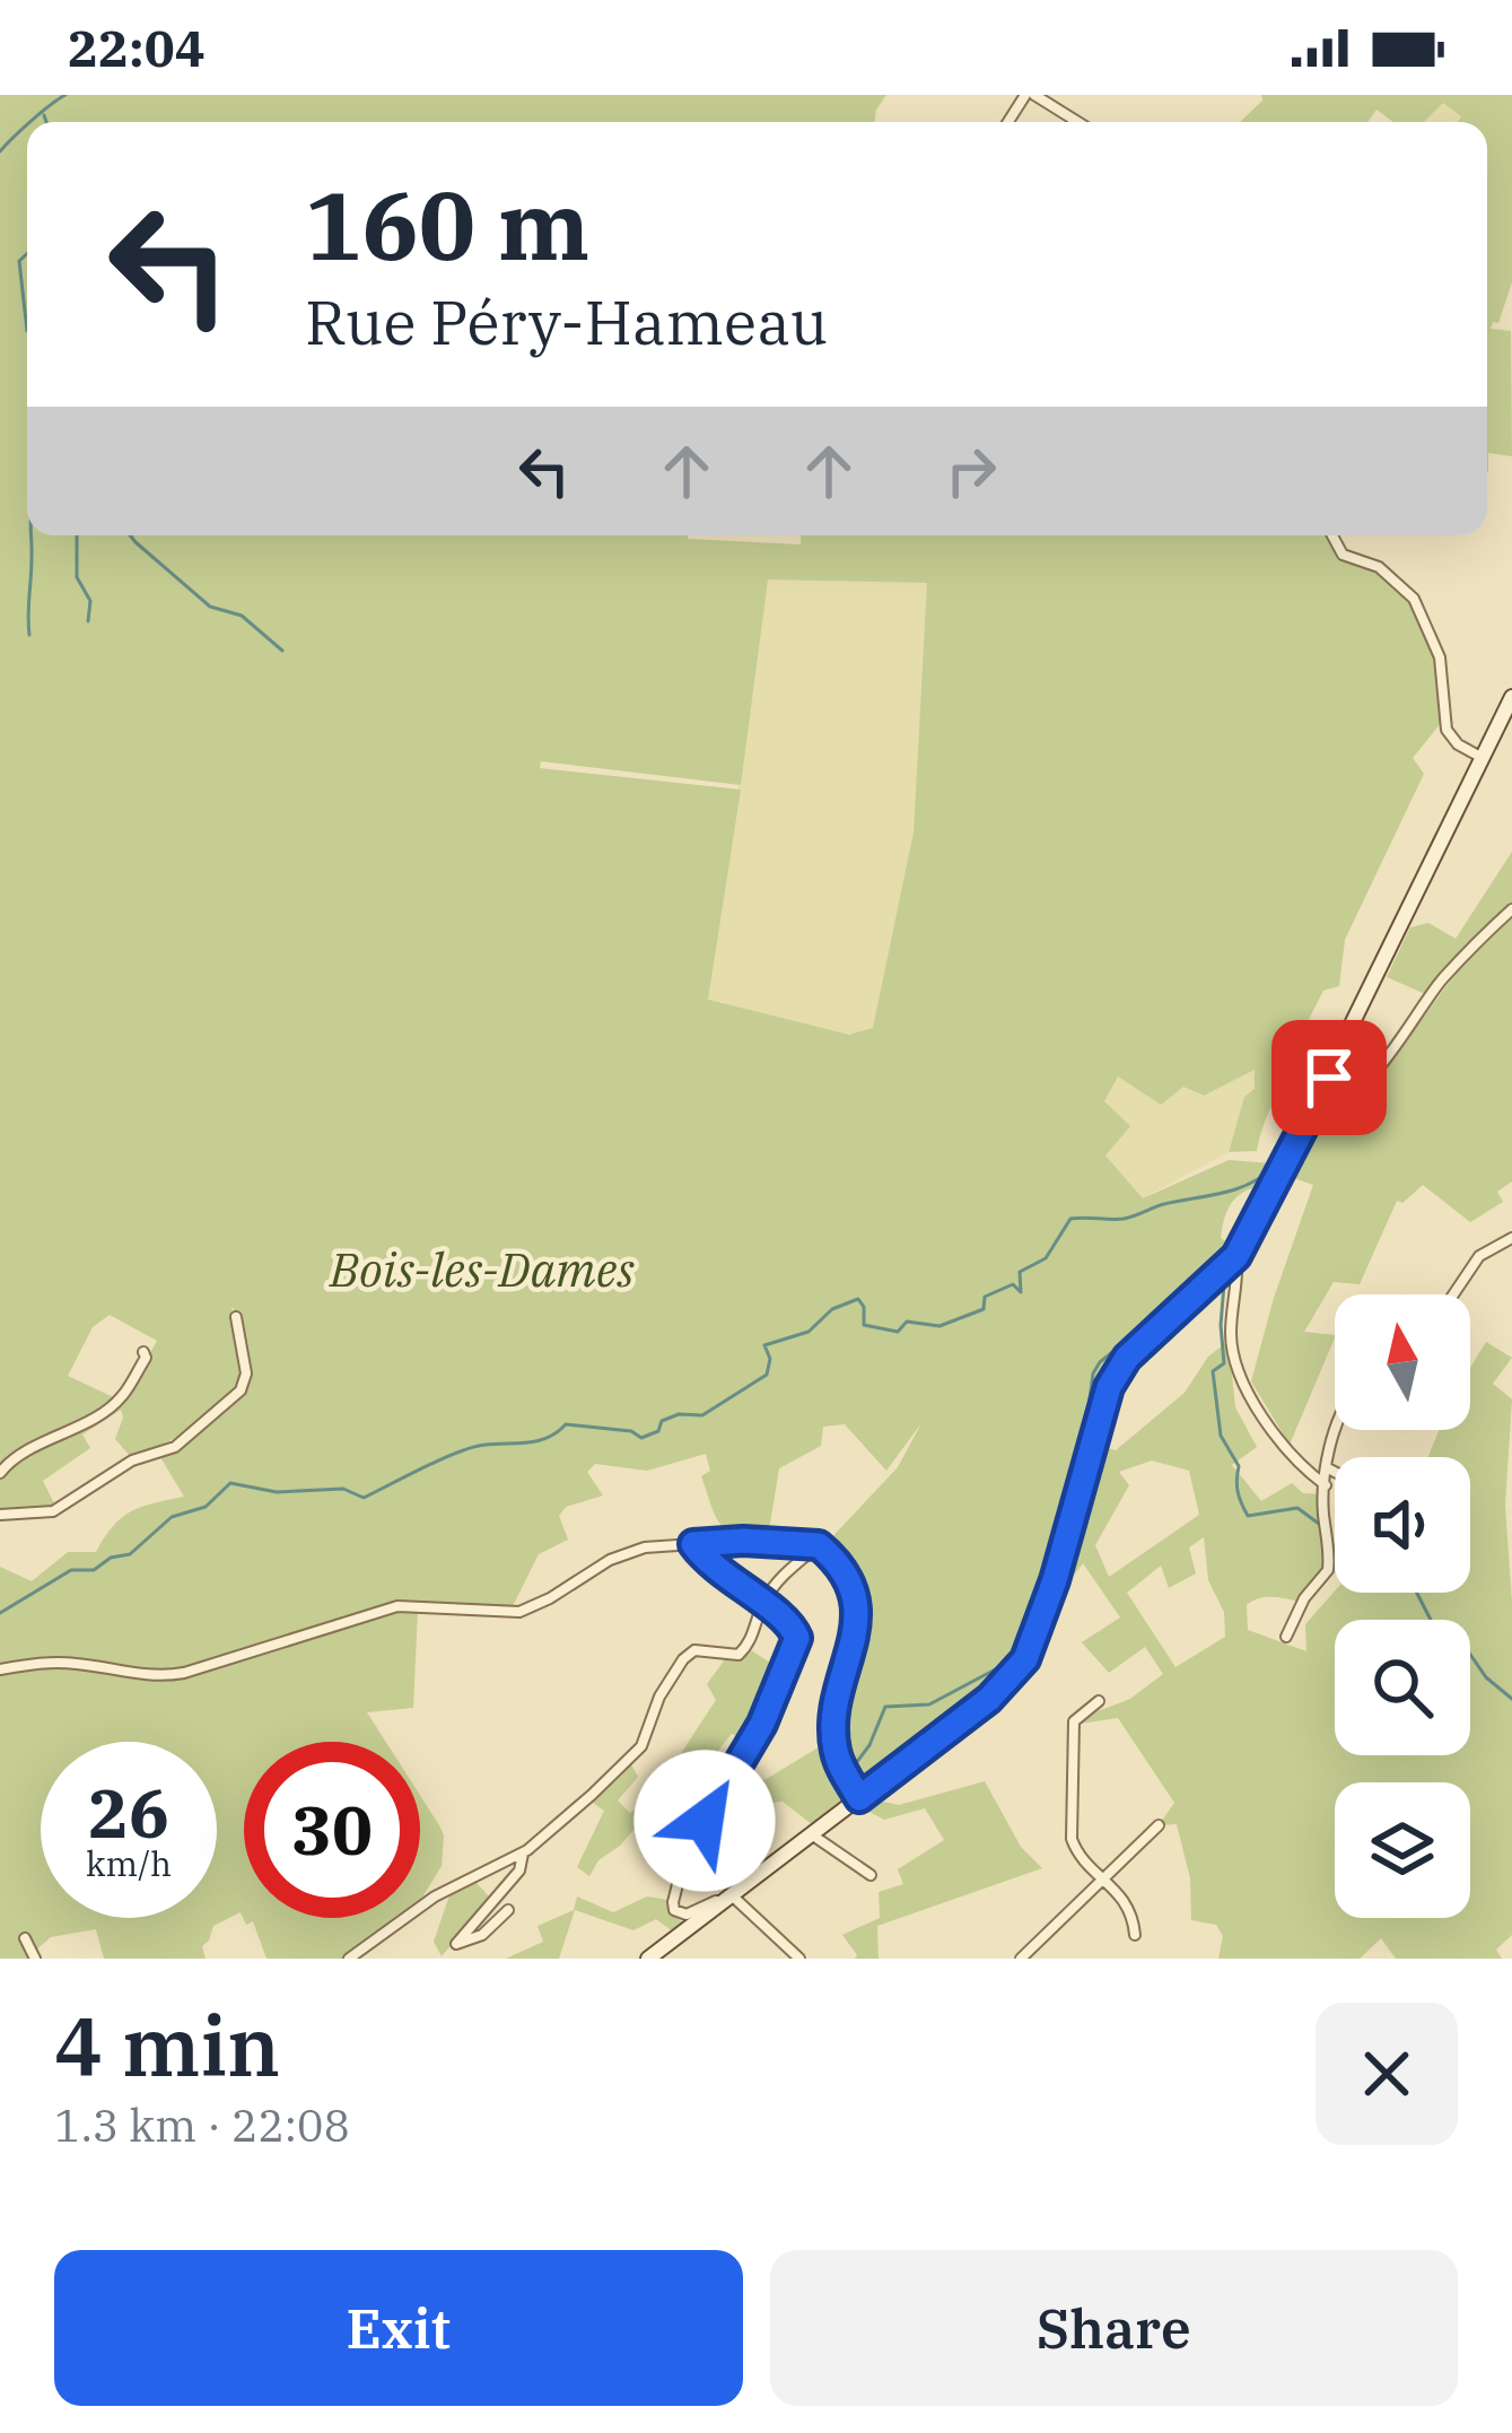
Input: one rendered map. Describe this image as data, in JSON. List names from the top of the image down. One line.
{"parks":["Bois-les-Dames"],"north":"top","page":{"status":"22:04","turn":["160 m","Rue Péry-Hameau"],"speed":"26 km/h","limit":"30","heading":["4 min","1.3 km · 22:08"],"buttons":["Exit","Share"]}}
